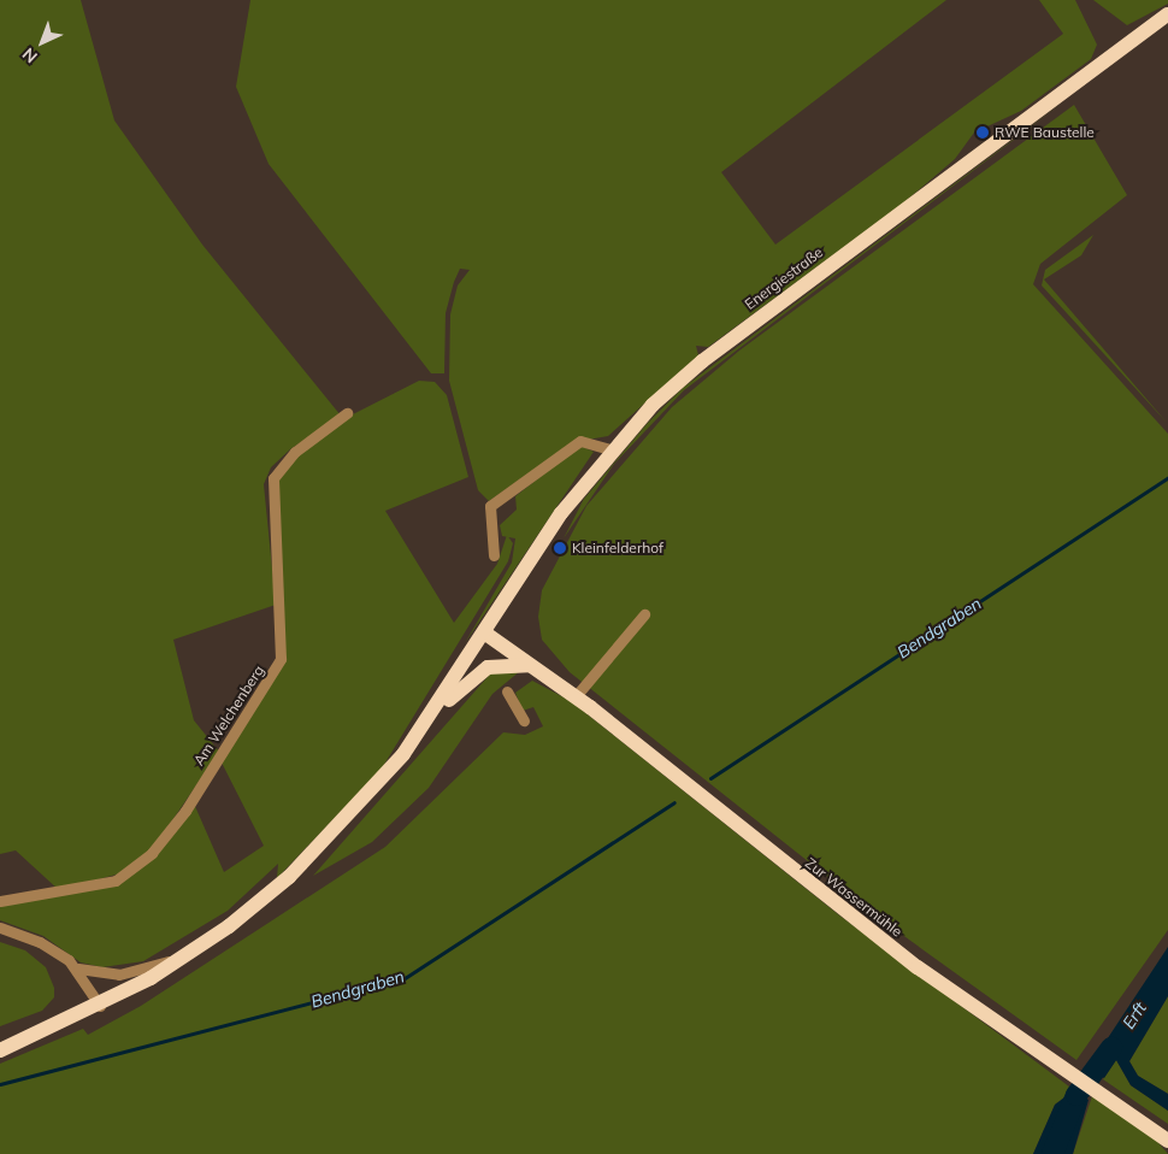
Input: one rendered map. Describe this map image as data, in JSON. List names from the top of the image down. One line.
{"streets":{"main road":["Energiestraße","Zur Wassermühle"],"street":["Am Welchenberg"]},"crossings":[["Energiestraße","Zur Wassermühle"]],"water":["Bendgraben","Erft"],"places":["RWE Baustelle","Kleinfelderhof"],"north":"bottom left"}
